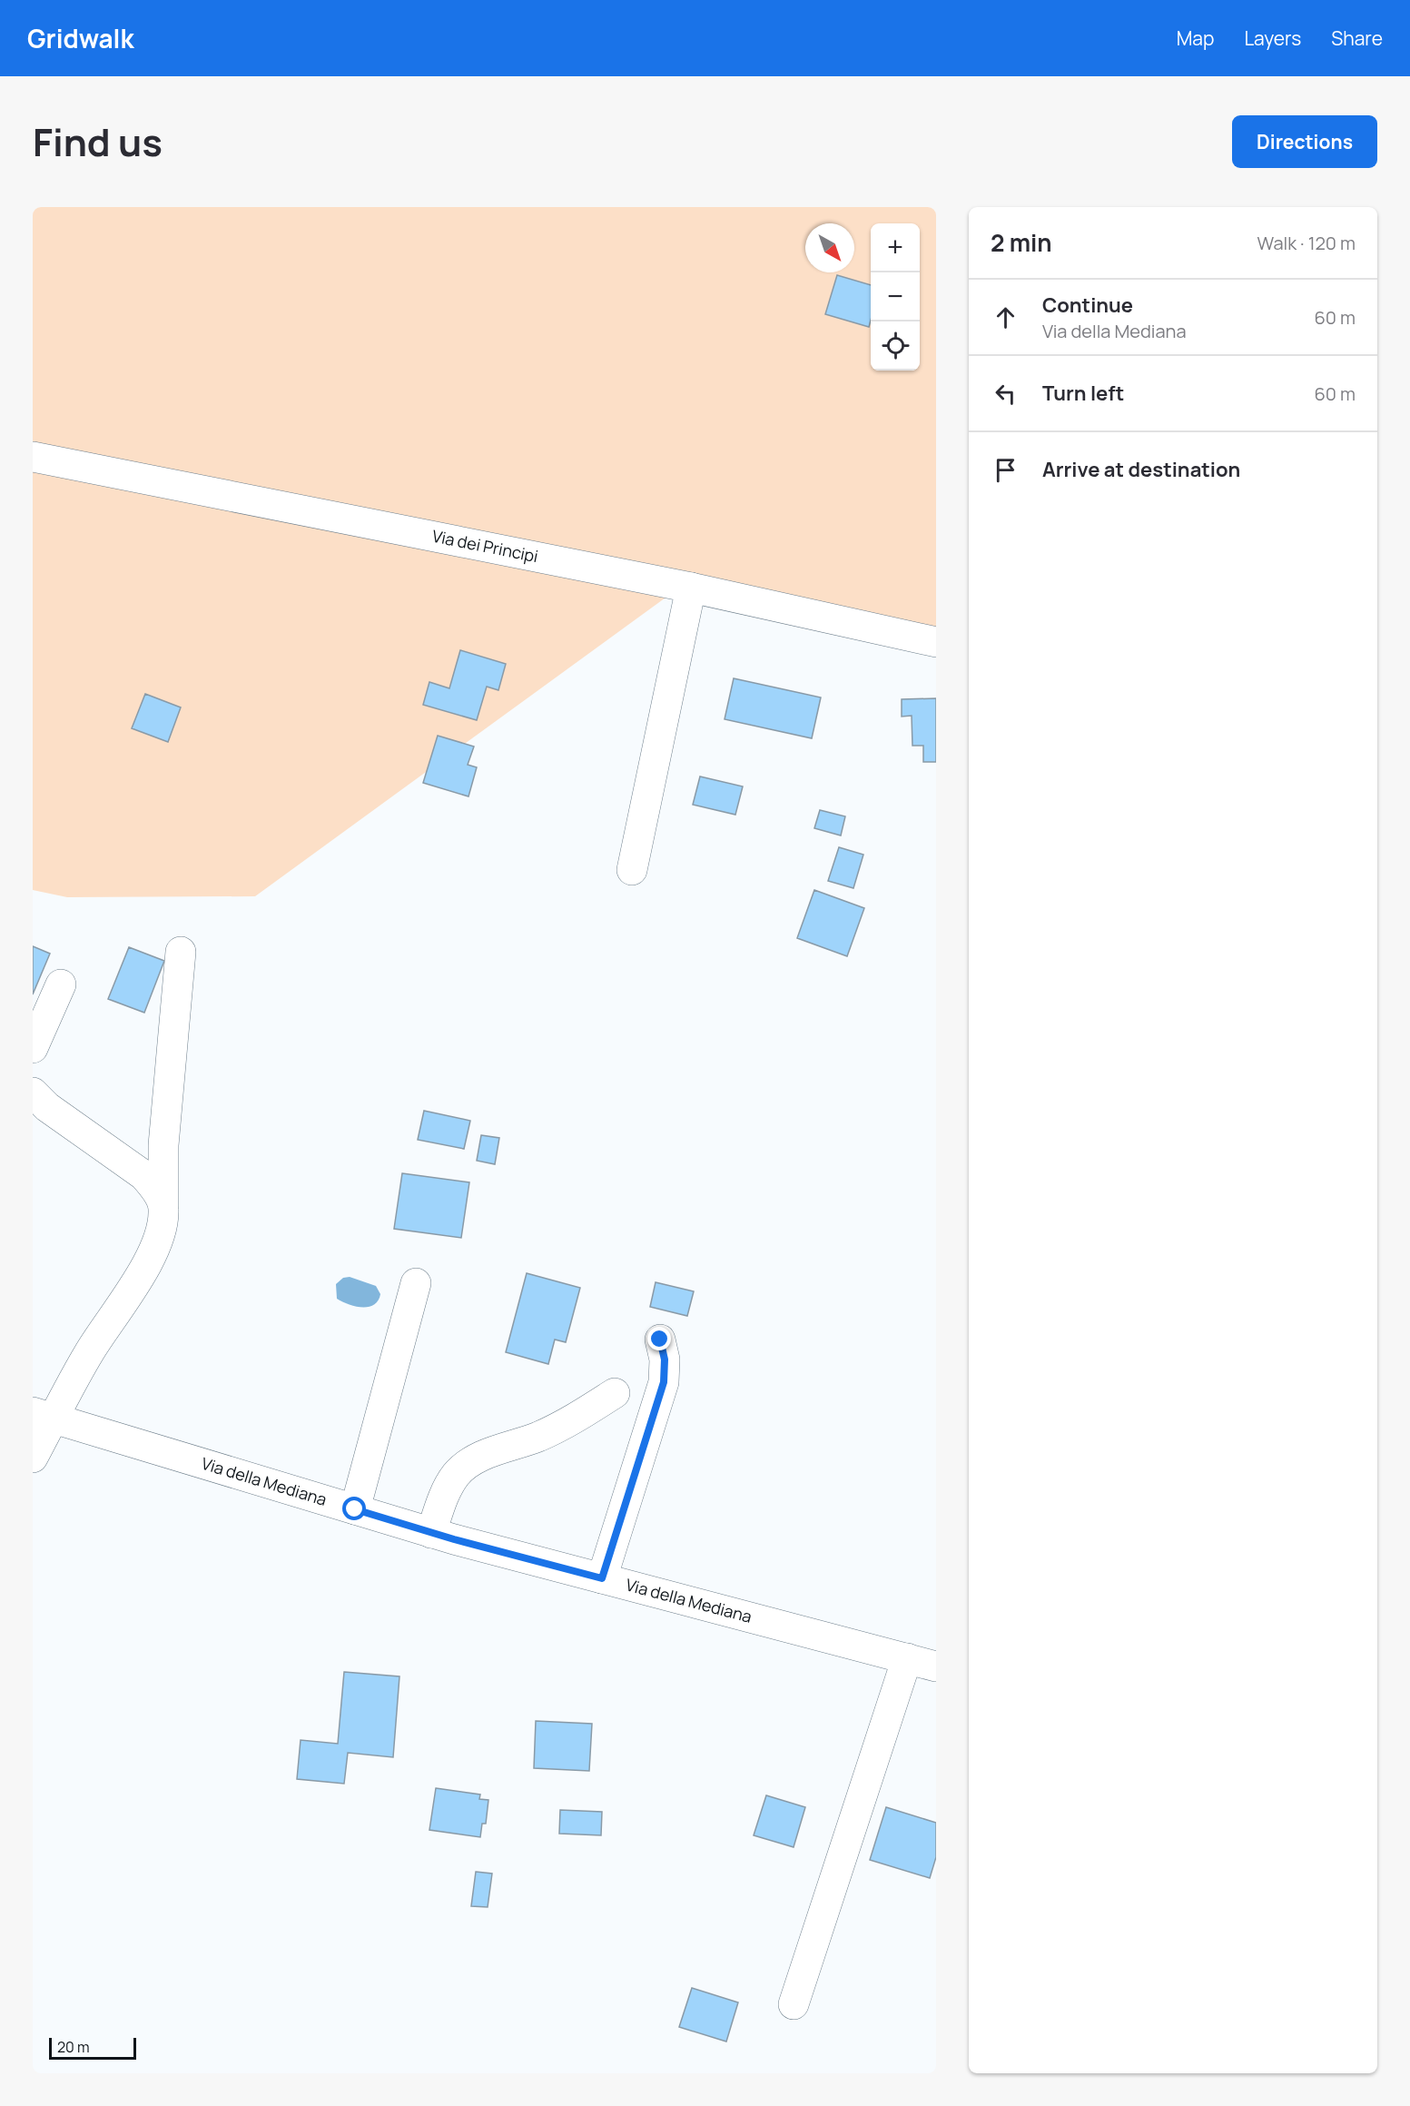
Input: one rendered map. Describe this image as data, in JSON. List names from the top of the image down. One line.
{"streets":{"street":["Via dei Principi","Via della Mediana"]},"scale_bar":"20 m","north":"bottom right","page":{"header":"Gridwalk","nav":["Map","Layers","Share"],"title":"Find us","buttons":"Directions","heading":["2 min","Walk · 120 m"],"map_buttons":["+","−"],"list":[["Continue","Via della Mediana","60 m"],["Turn left","60 m"],"Arrive at destination"],"scale":"20 m"}}
